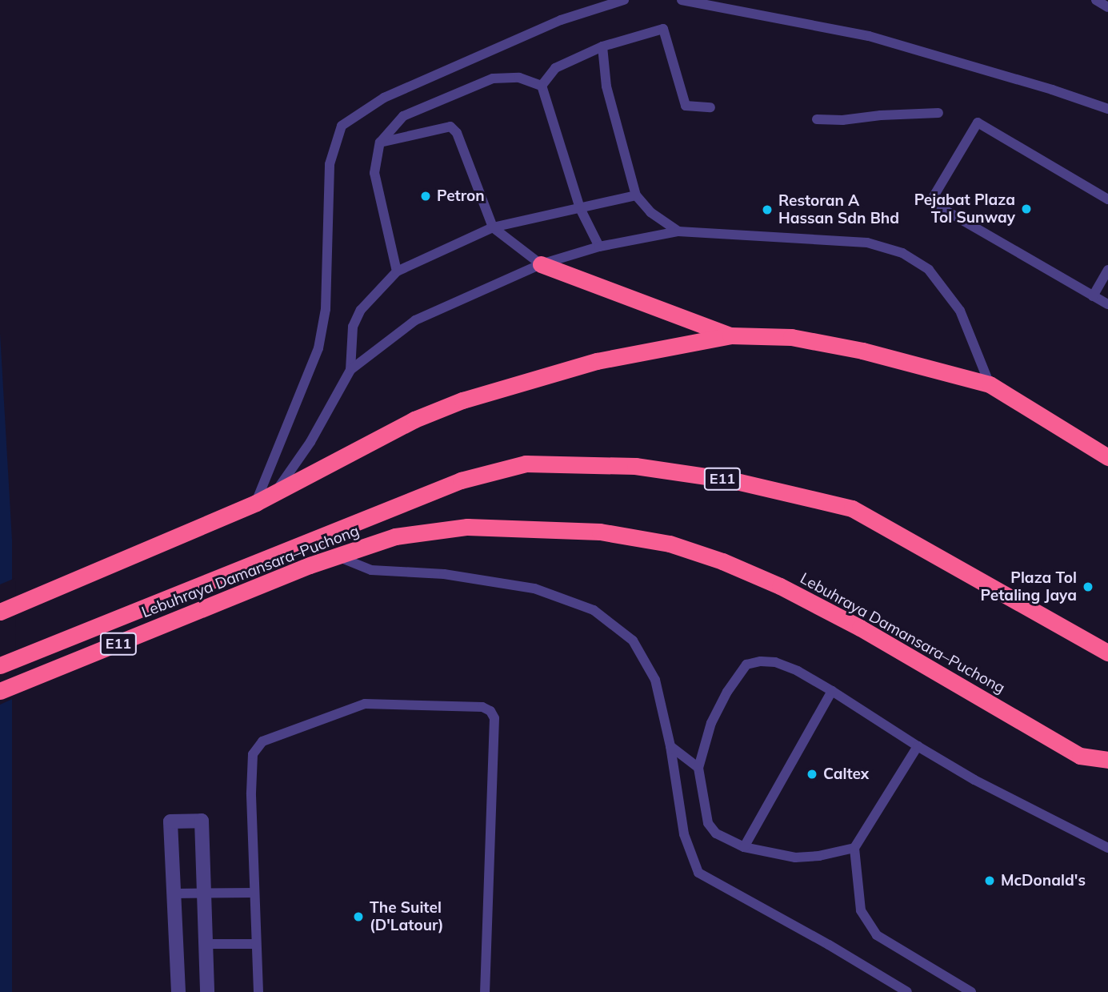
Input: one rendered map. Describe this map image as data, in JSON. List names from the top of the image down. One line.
{"streets":{"highway":["E11","Lebuhraya Damansara–Puchong"]},"places":["Petron","Pejabat Plaza Tol Sunway","Restoran A Hassan Sdn Bhd","Plaza Tol Petaling Jaya","Caltex","McDonald's","The Suitel (D'Latour)"]}
